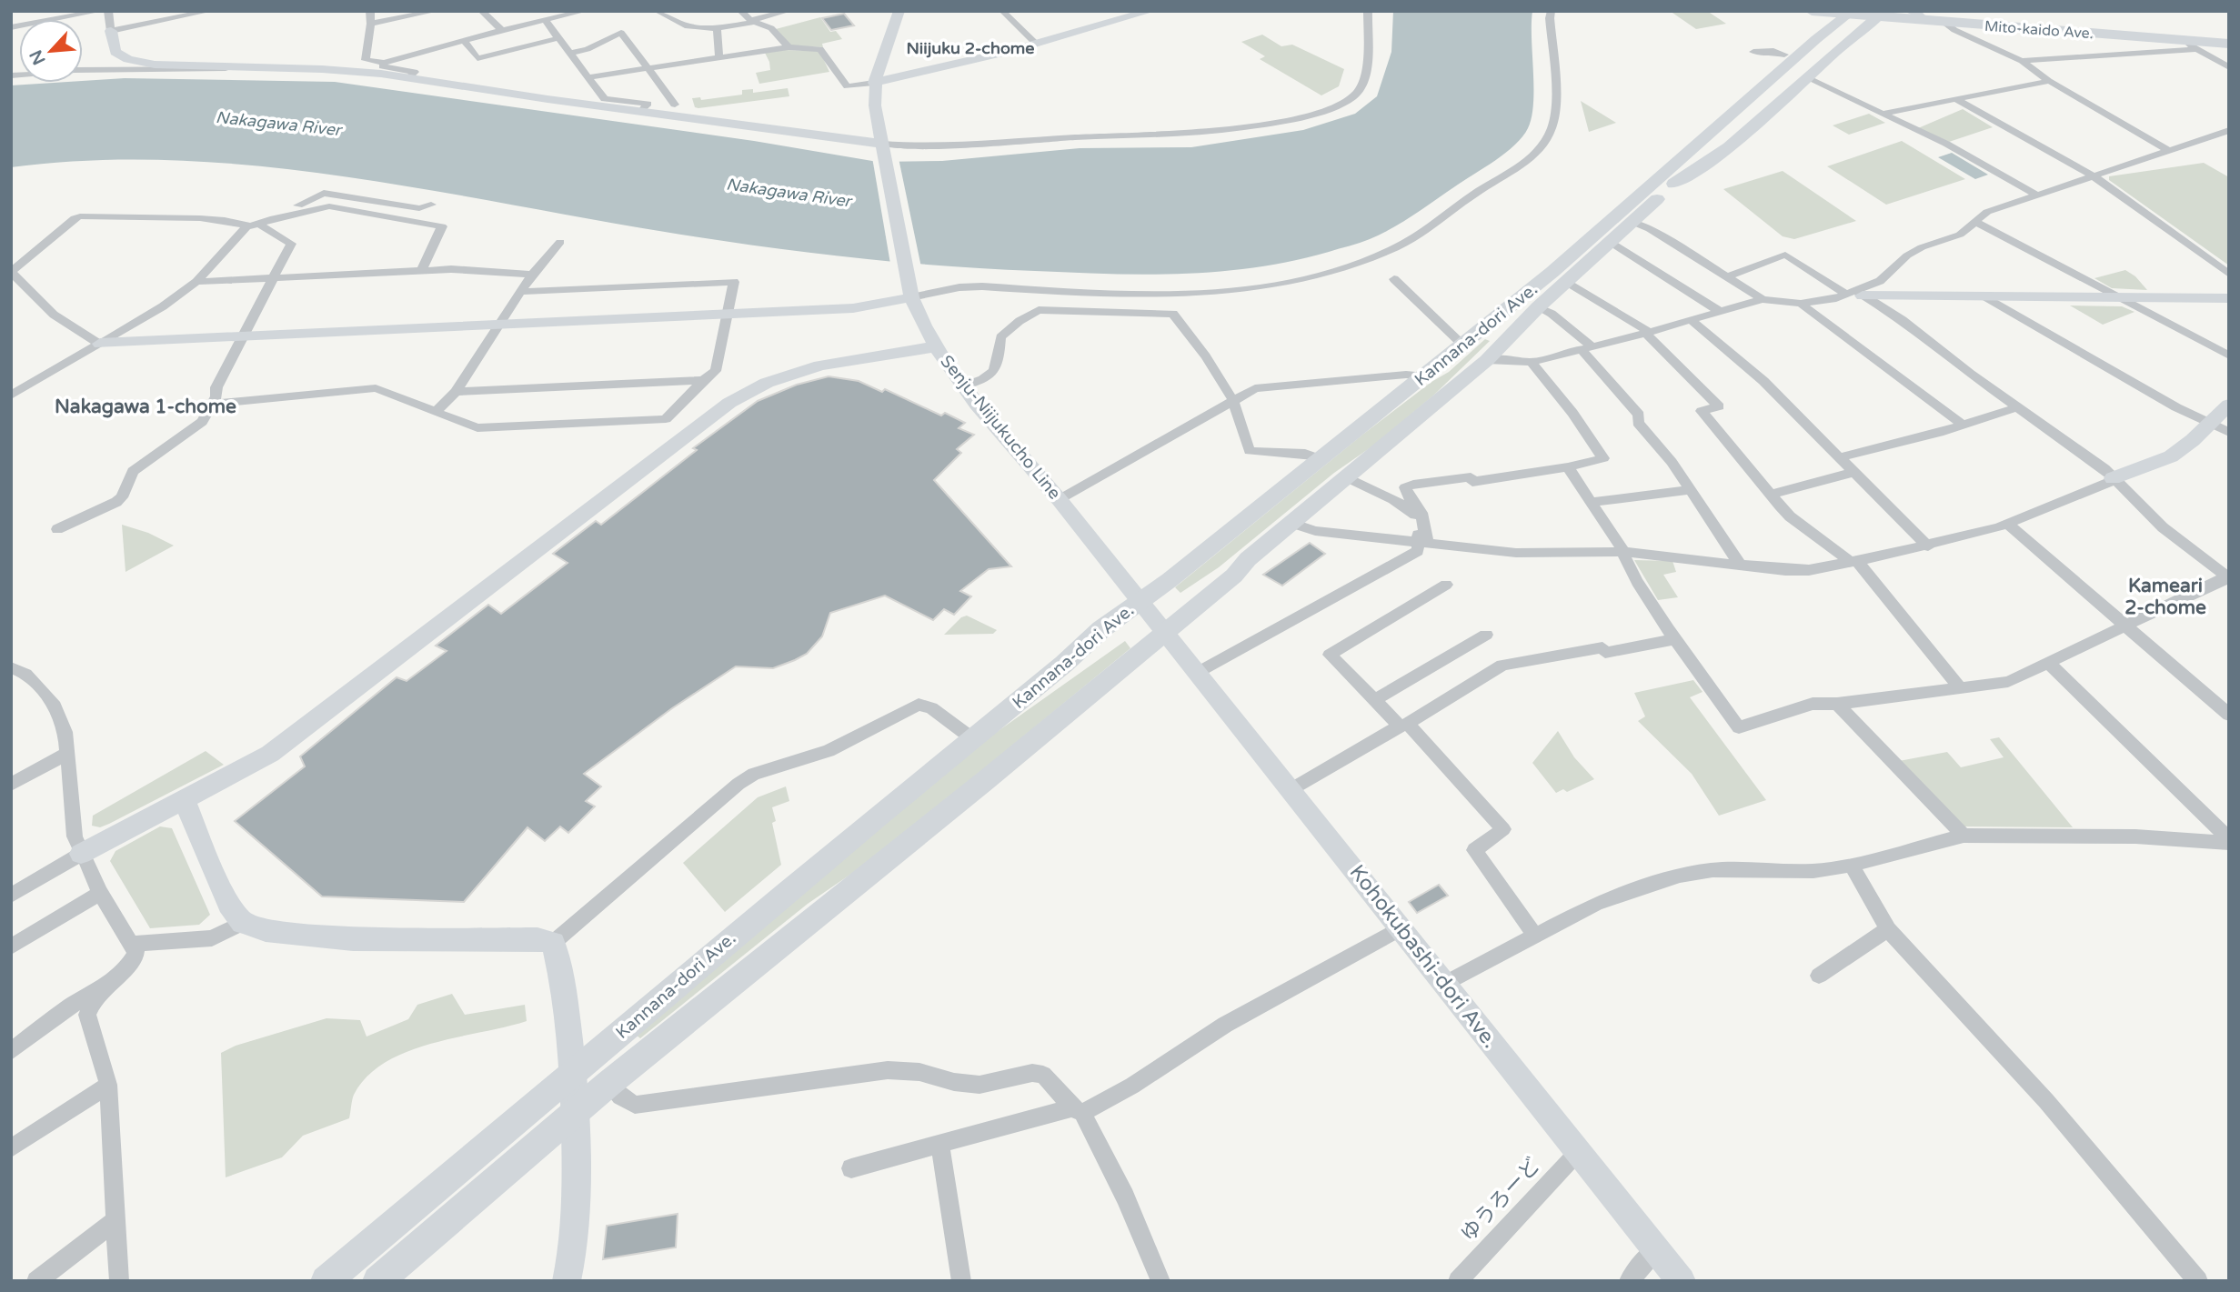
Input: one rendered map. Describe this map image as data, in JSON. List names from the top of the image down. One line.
{"streets":{"highway":["Mito-kaido Ave."],"main road":["Kannana-dori Ave."],"street":["Senju-Niijukucho Line","Kohokubashi-dori Ave.","ゆうろーど"]},"crossings":[["Mito-kaido Ave.","Kannana-dori Ave."],["Kannana-dori Ave.","Senju-Niijukucho Line"],["Kannana-dori Ave.","Kohokubashi-dori Ave."],["Senju-Niijukucho Line","Kohokubashi-dori Ave."],["Kohokubashi-dori Ave.","ゆうろーど"]],"districts":["Niijuku 2-chome","Nakagawa 1-chome","Kameari 2-chome"],"water":["Nakagawa River"],"north":"bottom left"}
